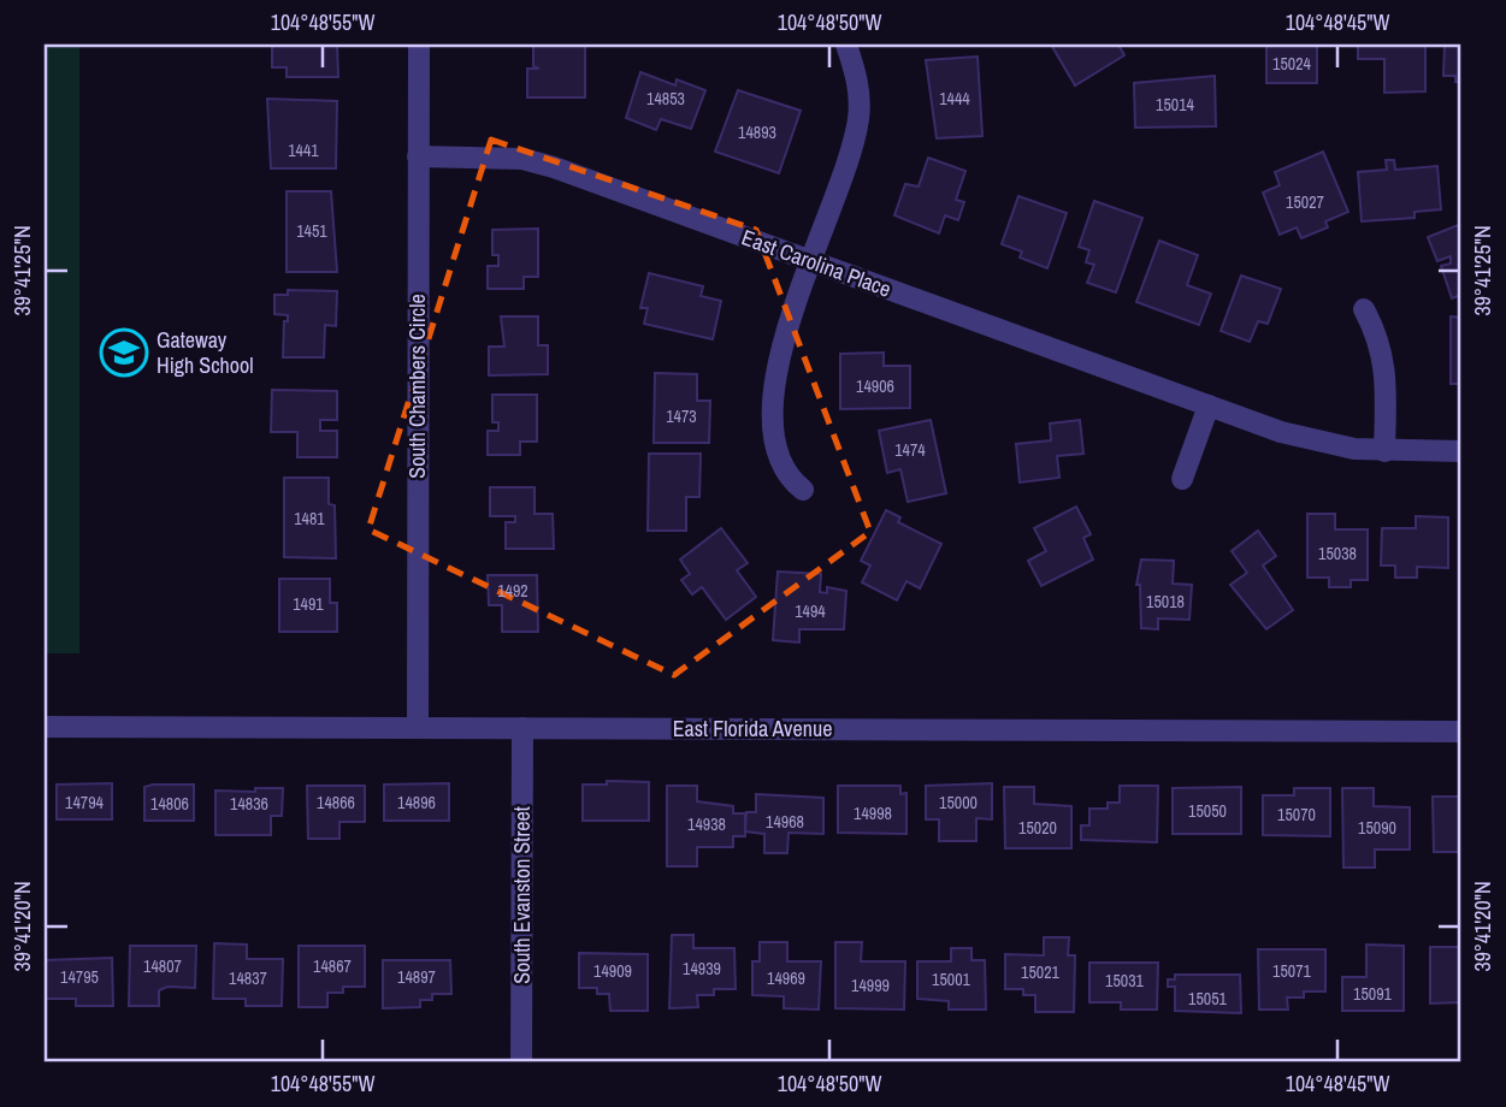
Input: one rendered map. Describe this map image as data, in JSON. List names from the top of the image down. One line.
{"streets":{"street":["East Carolina Place","South Chambers Circle","East Florida Avenue","South Evanston Street"]},"crossings":[["East Carolina Place","South Chambers Circle"],["South Chambers Circle","East Florida Avenue"],["East Florida Avenue","South Evanston Street"]],"places":{"school or university":["Gateway High School"]},"house_numbers":["15024","14853","1444","15014","14893","1441","15027","1451","14906","1473","1474","1481","15038","1492","15018","1491","1494","14794","14866","14896","15000","14806","14836","15050","14998","15070","14968","14938","15020","15090","14807","14867","14939","14909","15071","15021","14795","14897","14837","14969","15001","15031","14999","15091","15051"],"coordinates":["104°48'55\"W","104°48'50\"W","104°48'45\"W","39°41'25\"N","39°41'20\"N"]}
